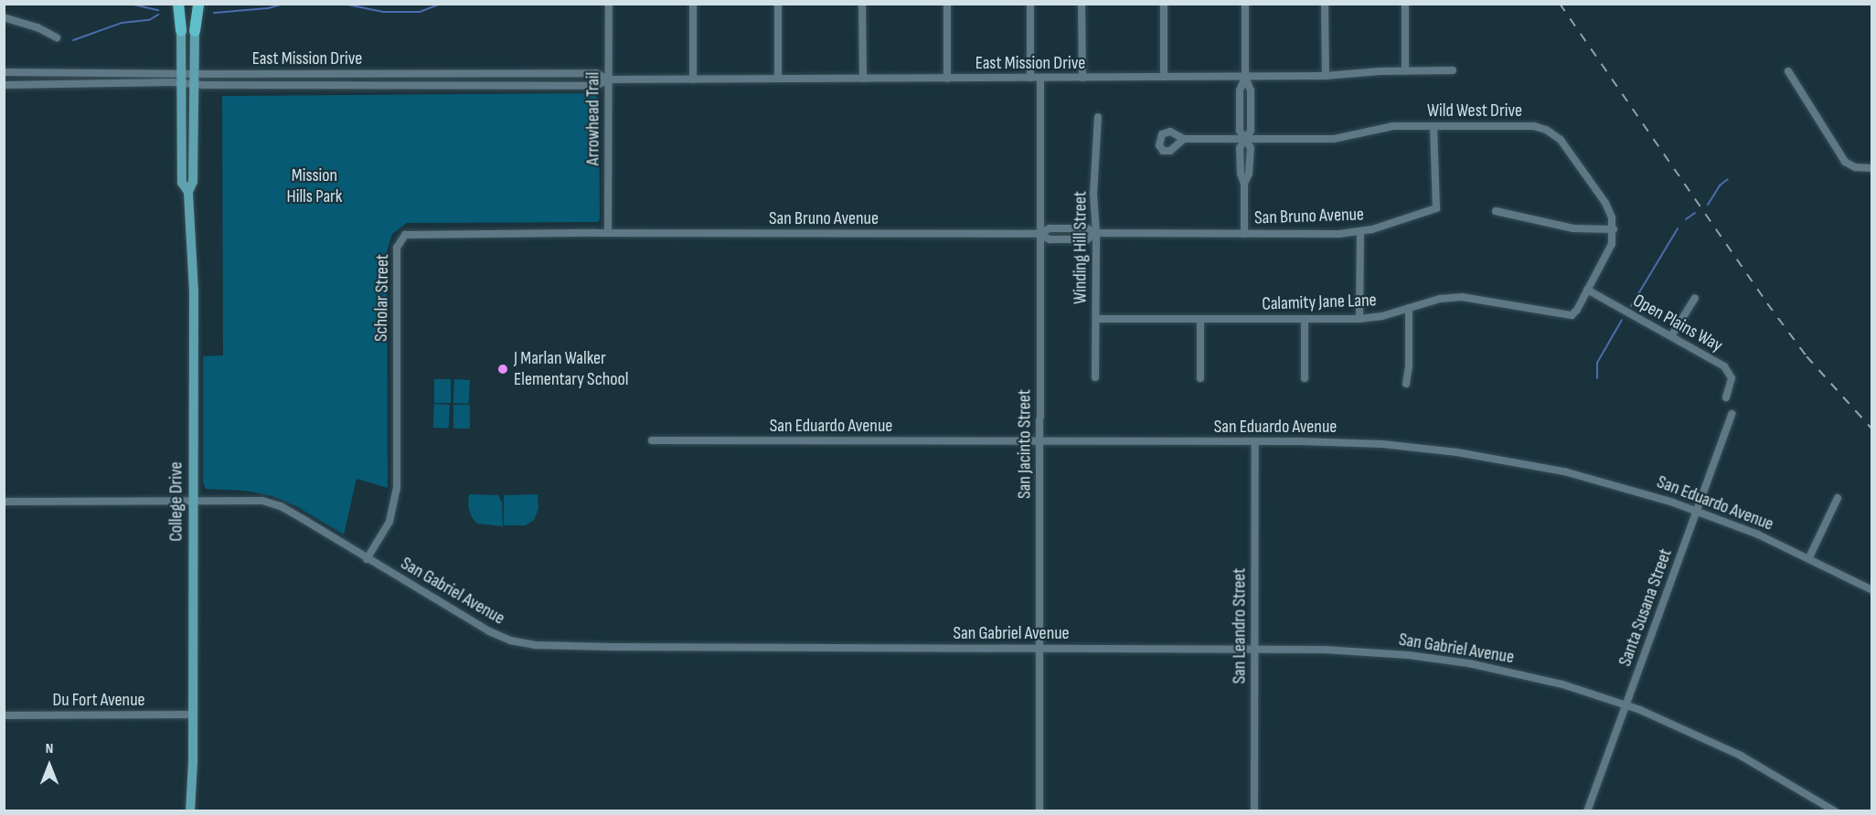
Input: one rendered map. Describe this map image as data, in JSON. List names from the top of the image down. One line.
{"streets":{"main road":["College Drive"],"street":["East Mission Drive","Wild West Drive","Arrowhead Trail","San Bruno Avenue","Winding Hill Street","Scholar Street","Calamity Jane Lane","Open Plains Way","San Eduardo Avenue","San Jacinto Street","San Gabriel Avenue","Santa Susana Street","San Leandro Street","Du Fort Avenue"]},"crossings":[["East Mission Drive","Arrowhead Trail"],["East Mission Drive","San Jacinto Street"],["East Mission Drive","College Drive"],["Wild West Drive","San Bruno Avenue"],["Arrowhead Trail","San Bruno Avenue"],["Arrowhead Trail","Scholar Street"],["San Bruno Avenue","Winding Hill Street"],["San Bruno Avenue","Scholar Street"],["San Bruno Avenue","San Jacinto Street"],["Winding Hill Street","Calamity Jane Lane"],["Scholar Street","San Gabriel Avenue"],["Calamity Jane Lane","Open Plains Way"],["San Eduardo Avenue","San Jacinto Street"],["San Eduardo Avenue","Santa Susana Street"],["San Eduardo Avenue","San Leandro Street"],["San Jacinto Street","San Gabriel Avenue"],["College Drive","San Gabriel Avenue"],["College Drive","Du Fort Avenue"],["San Gabriel Avenue","Santa Susana Street"],["San Gabriel Avenue","San Leandro Street"]],"parks":["Mission Hills Park"],"places":["J Marlan Walker Elementary School"],"north":"top"}
